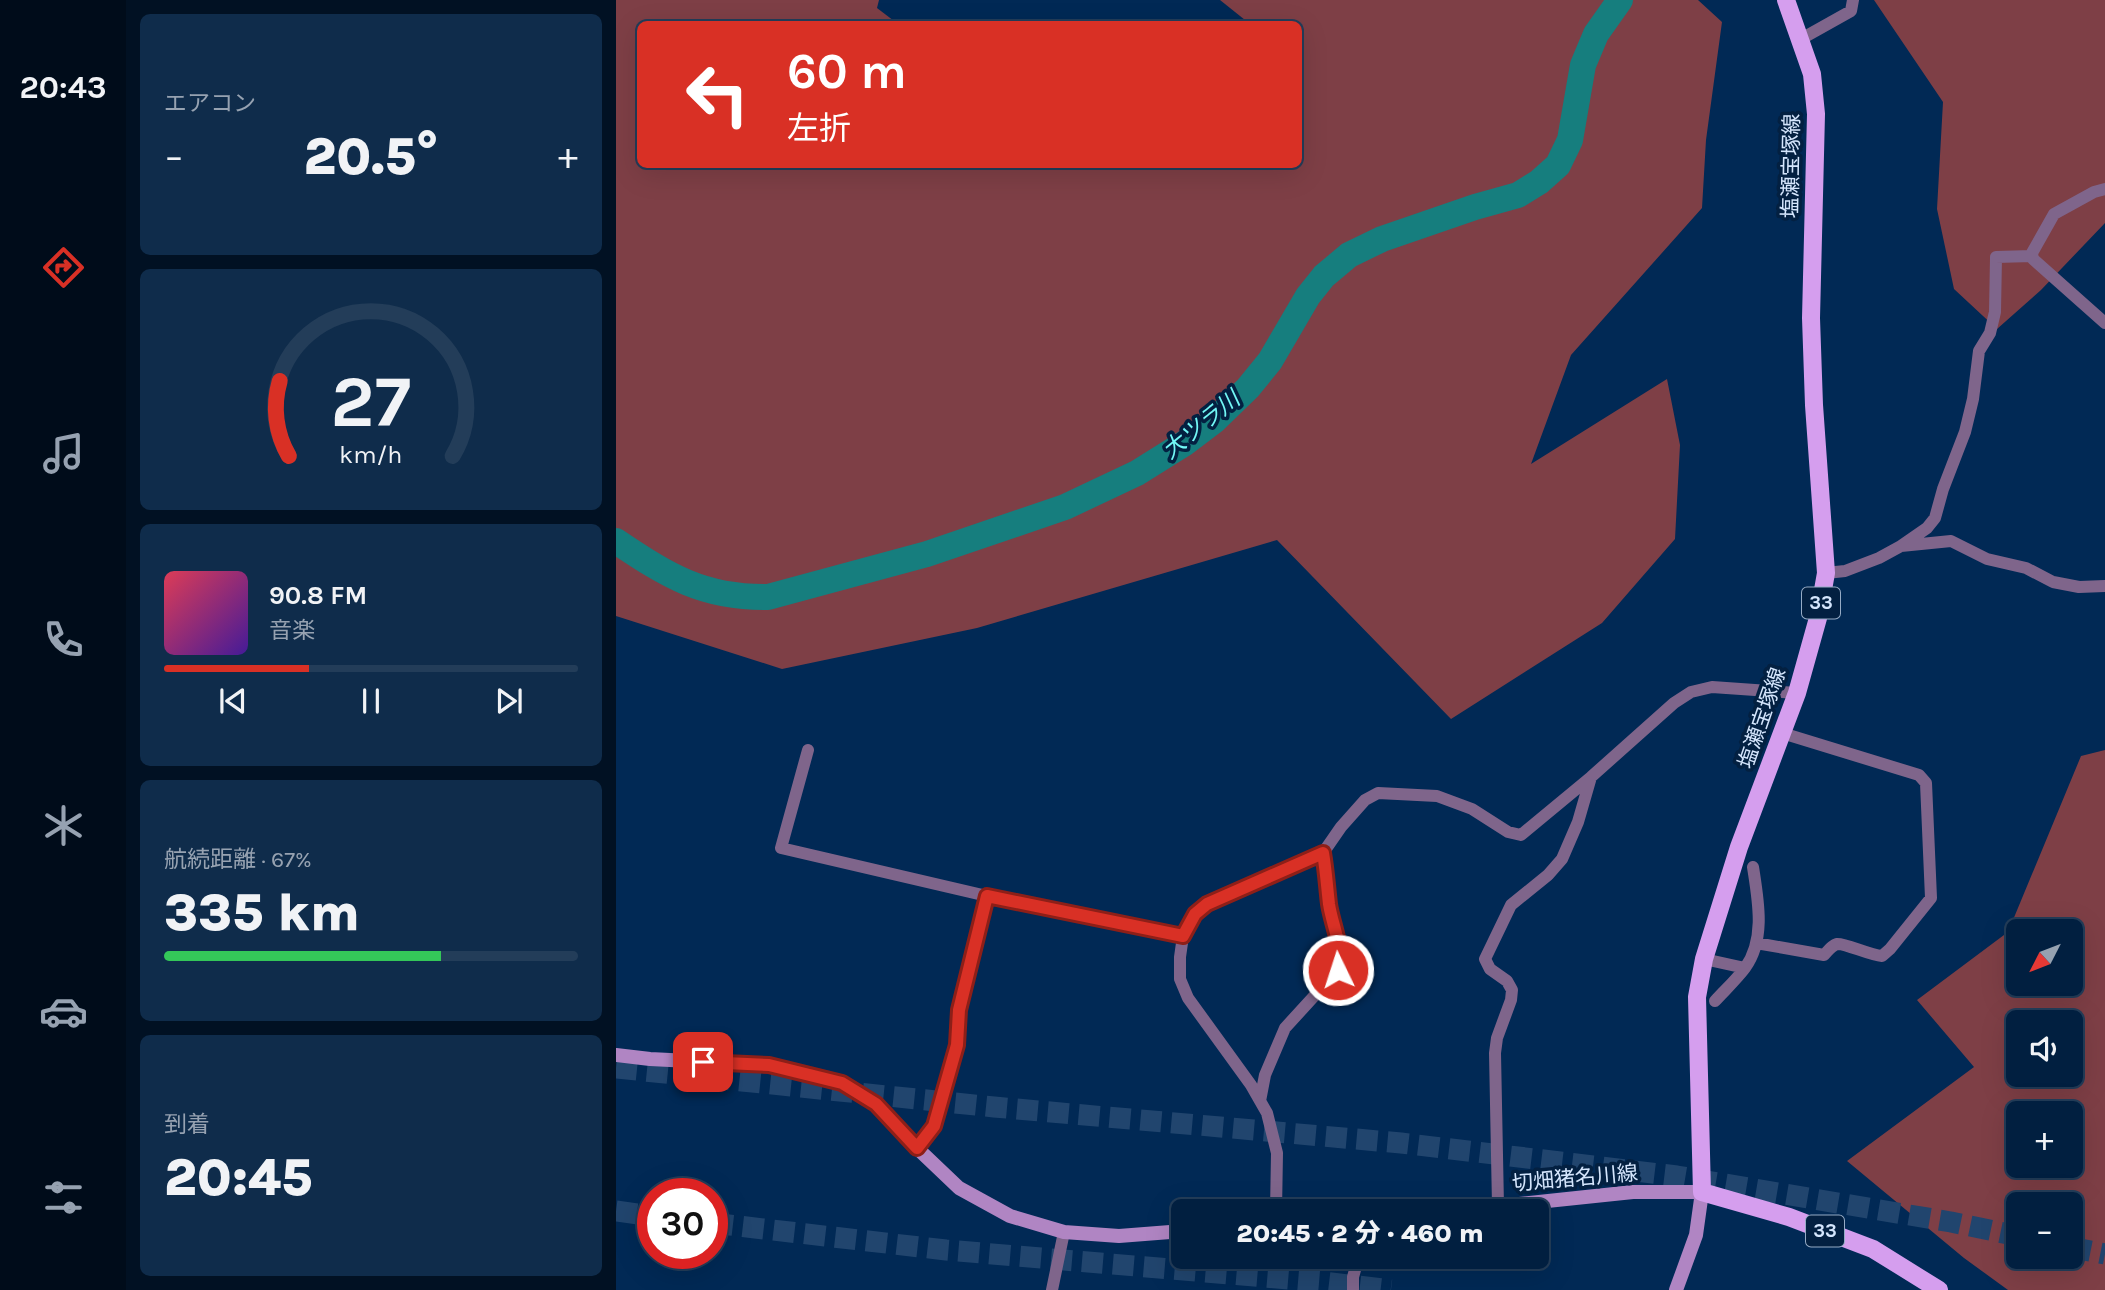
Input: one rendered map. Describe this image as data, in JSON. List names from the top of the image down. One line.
{"streets":{"main road":["塩瀬宝塚線","33","切畑猪名川線"]},"crossings":[["塩瀬宝塚線","33"],["塩瀬宝塚線","切畑猪名川線"],["33","切畑猪名川線"]],"water":["大ツラ川"],"north":"bottom left","page":{"tabs":"20:43","tile":["エアコン",["航続距離 · 67%","335 km"],["到着","20:45"]],"turn":["60 m","左折"],"heat":["−","20.5°","+"],"song":["90.8 FM","音楽"],"map_buttons":["+","−"],"limit":"30","trip":"20:45 · 2 分 · 460 m","gauge":["27","km/h"]}}
